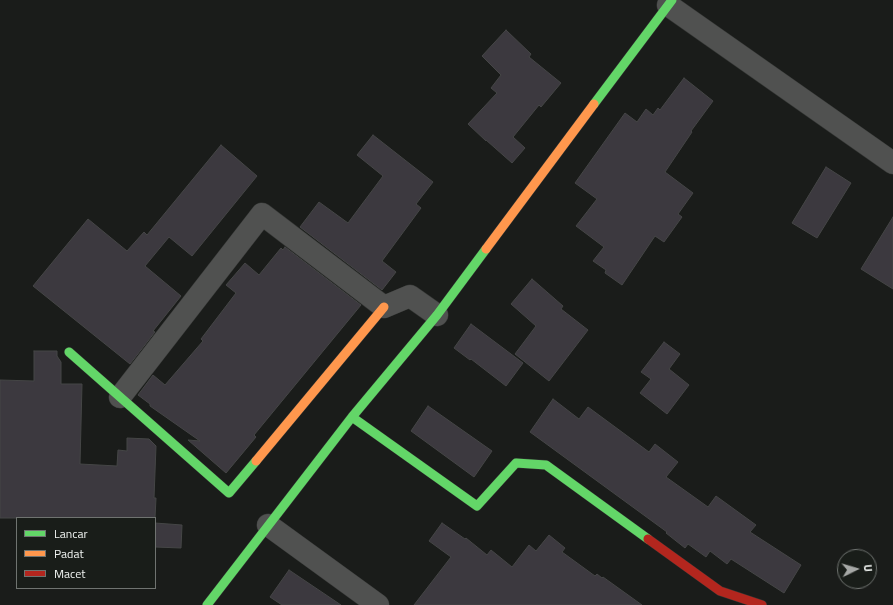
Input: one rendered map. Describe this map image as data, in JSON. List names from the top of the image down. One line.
{"legend":["Lancar","Padat","Macet"],"north":"right"}
